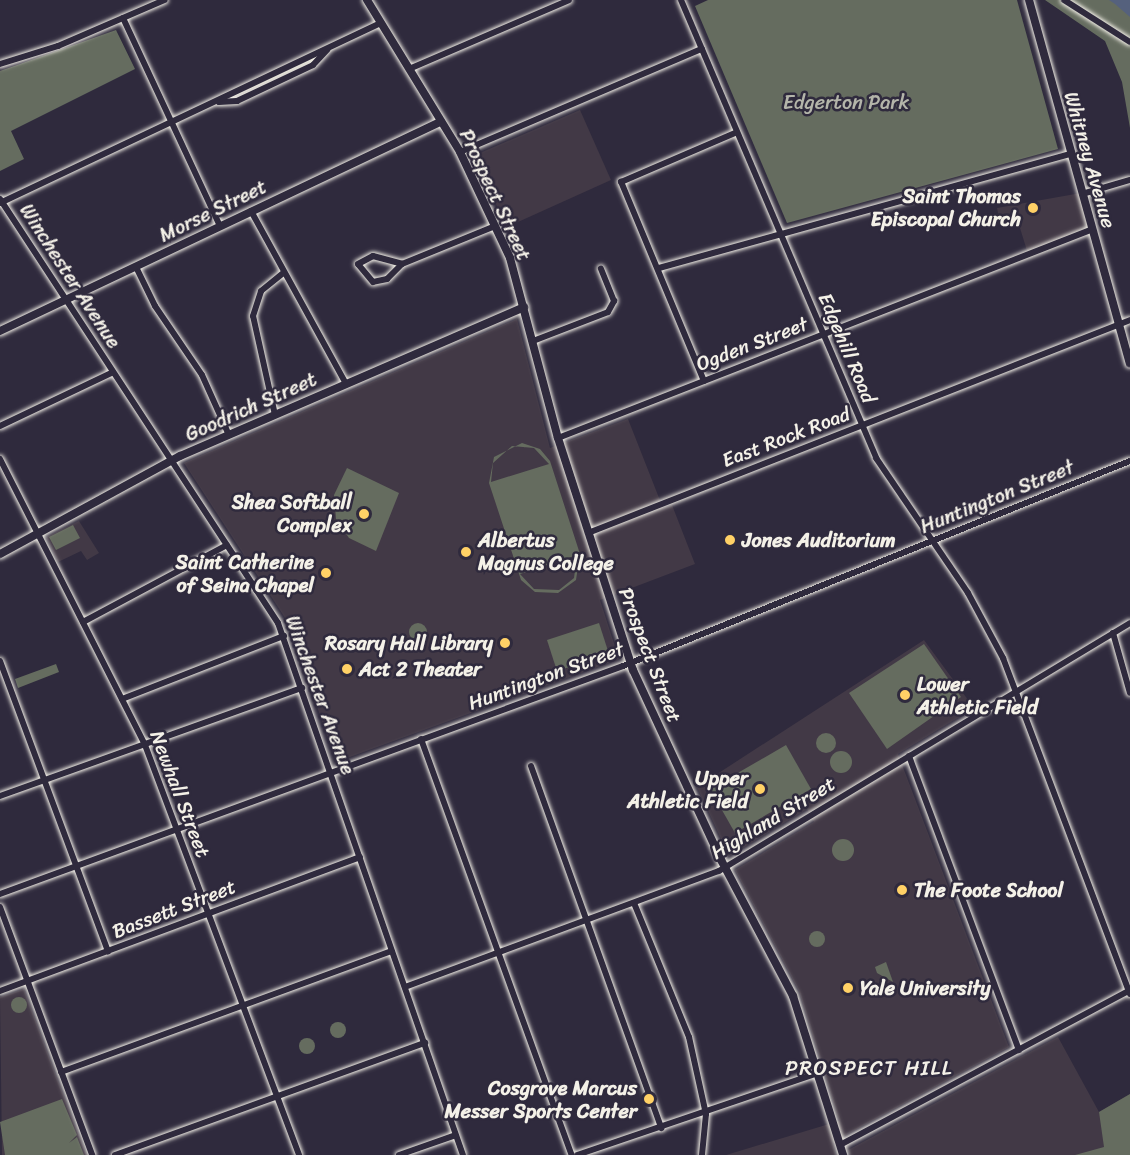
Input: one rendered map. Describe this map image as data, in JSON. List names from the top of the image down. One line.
{"streets":{"main road":["Whitney Avenue","Prospect Street","Morse Street","Goodrich Street"],"street":["Winchester Avenue","Ogden Street","Edgehill Road","East Rock Road","Huntington Street","Newhall Street","Highland Street","Bassett Street"]},"crossings":[["Whitney Avenue","Ogden Street"],["Whitney Avenue","East Rock Road"],["Prospect Street","Morse Street"],["Prospect Street","Ogden Street"],["Prospect Street","Goodrich Street"],["Prospect Street","East Rock Road"],["Prospect Street","Huntington Street"],["Prospect Street","Highland Street"],["Morse Street","Winchester Avenue"],["Winchester Avenue","Goodrich Street"],["Winchester Avenue","Huntington Street"],["Winchester Avenue","Highland Street"],["Winchester Avenue","Bassett Street"],["Ogden Street","Edgehill Road"],["Edgehill Road","East Rock Road"],["Edgehill Road","Huntington Street"],["Edgehill Road","Highland Street"],["Goodrich Street","Newhall Street"],["Huntington Street","Newhall Street"],["Newhall Street","Bassett Street"]],"districts":["PROSPECT HILL"],"parks":["Edgerton Park"],"places":["Saint Thomas Episcopal Church","Shea Softball Complex","Jones Auditorium","Albertus Magnus College","Saint Catherine of Seina Chapel","Rosary Hall Library","Act 2 Theater","Lower Athletic Field","Upper Athletic Field","The Foote School","Yale University","Cosgrove Marcus Messer Sports Center"]}
